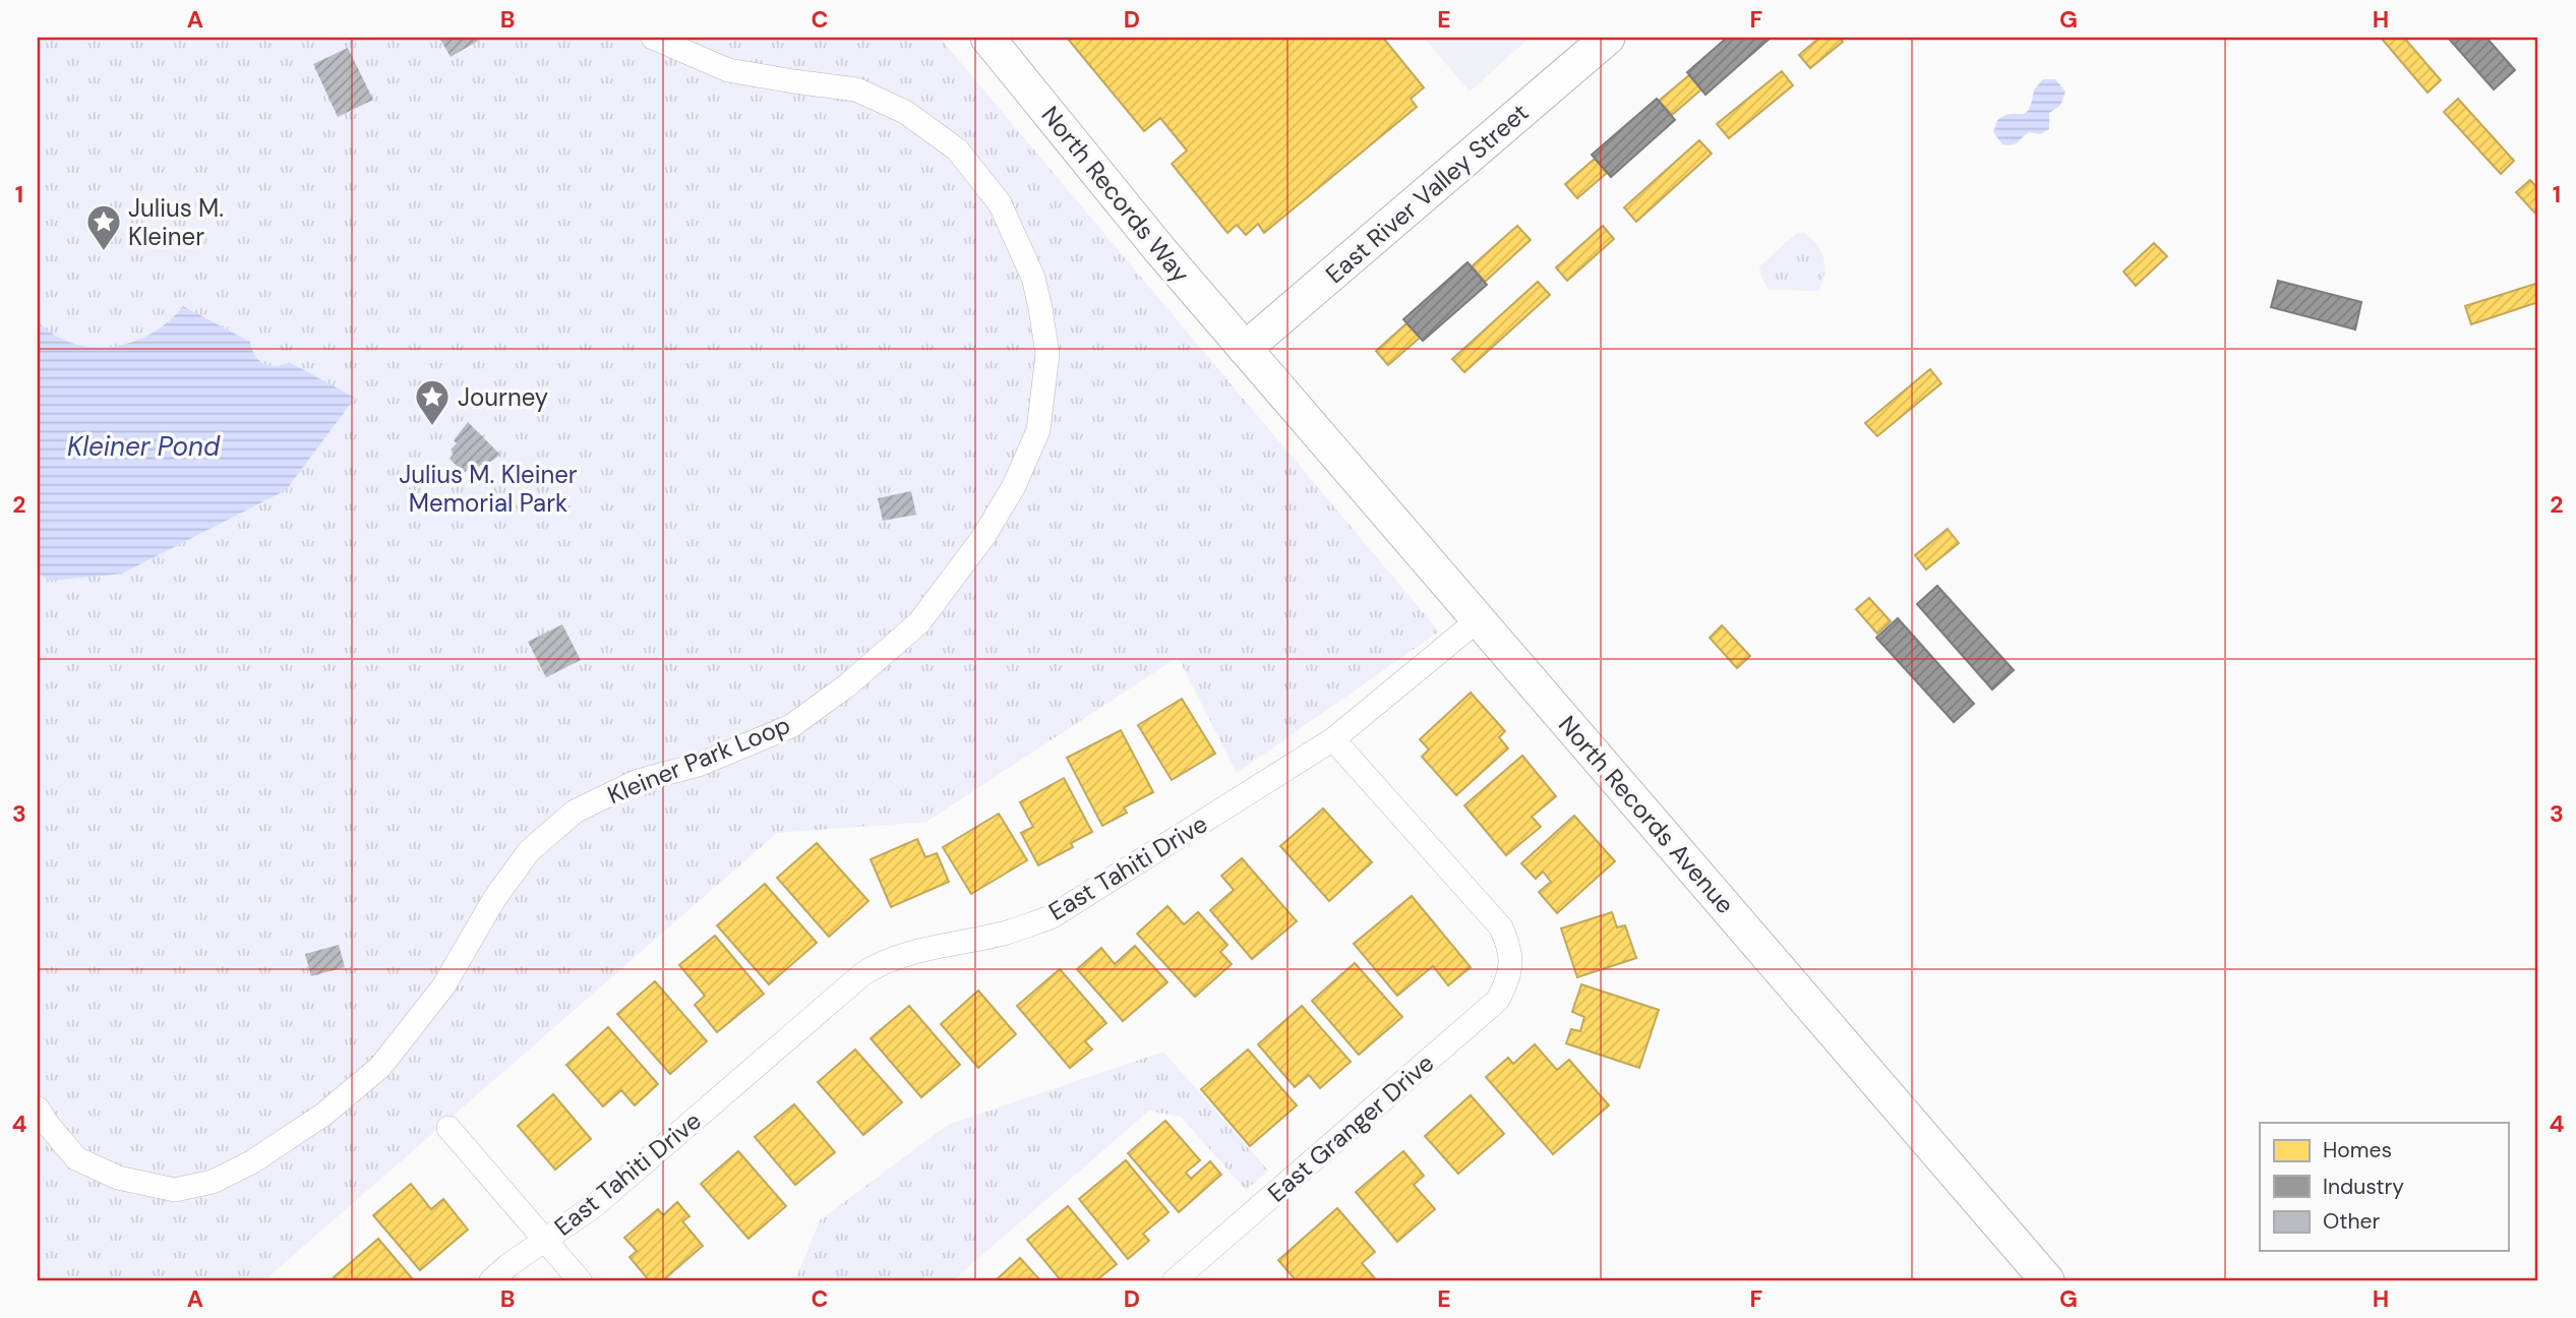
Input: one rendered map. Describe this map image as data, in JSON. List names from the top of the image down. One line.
{"streets":{"street":["East River Valley Street","North Records Way","Kleiner Park Loop","North Records Avenue","East Tahiti Drive","East Granger Drive"]},"crossings":[["East River Valley Street","North Records Way"],["East River Valley Street","North Records Avenue"],["North Records Way","North Records Avenue"],["North Records Avenue","East Tahiti Drive"],["East Tahiti Drive","East Granger Drive"]],"water":["Kleiner Pond"],"parks":["Julius M. Kleiner Memorial Park"],"places":{"place":["Julius M. Kleiner","Journey"]},"legend":["Homes","Industry","Other"],"grid":{"columns":["A","B","C","D","E","F","G","H"],"rows":["1","2","3","4"]}}
